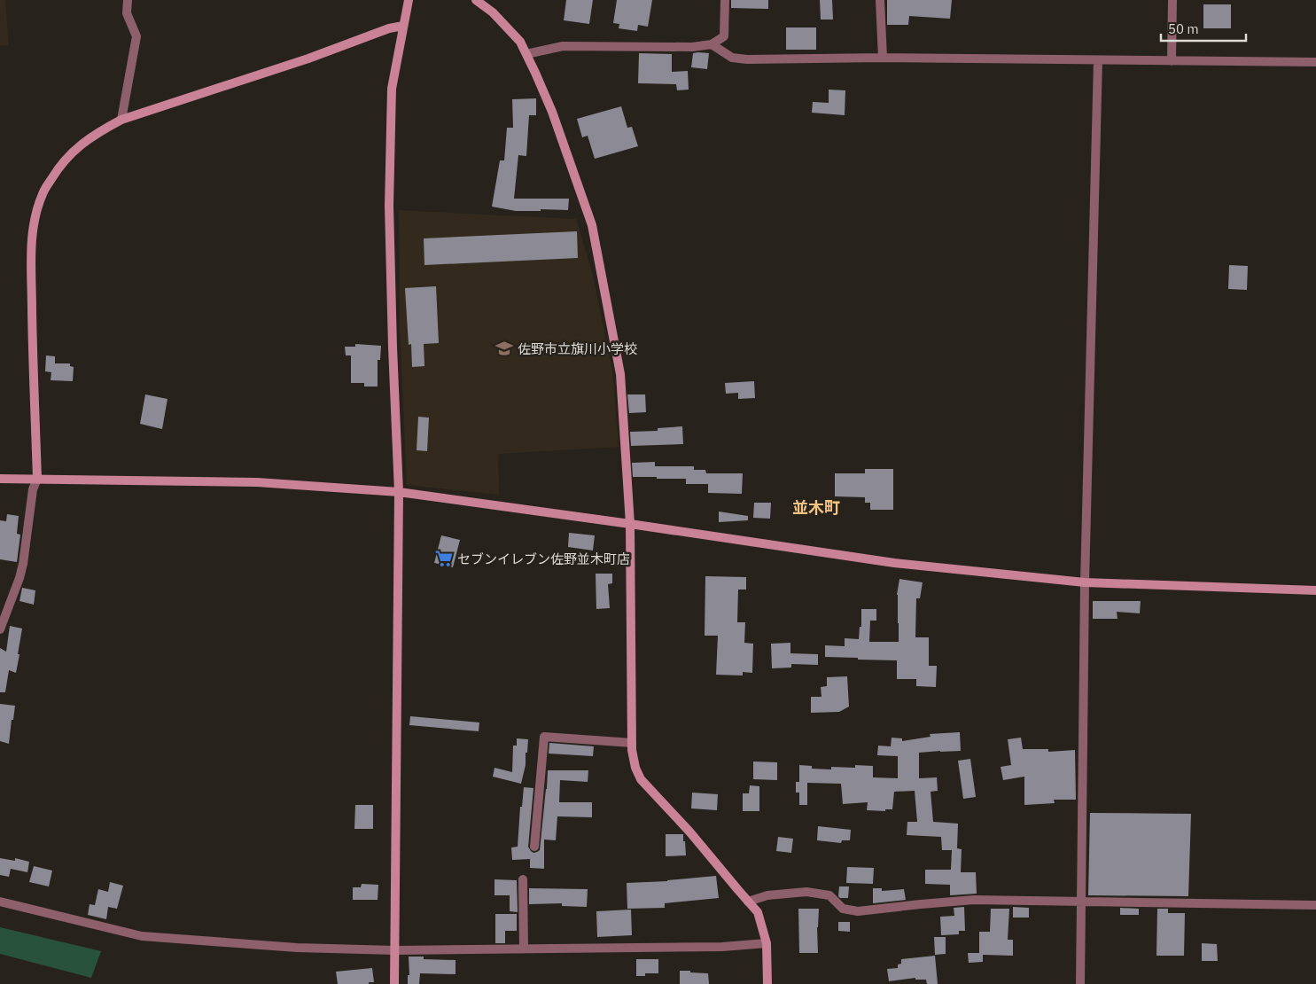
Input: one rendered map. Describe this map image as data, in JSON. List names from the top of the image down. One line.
{"districts":["並木町"],"places":{"school or university":["佐野市立旗川小学校"],"supermarket":["セブンイレブン佐野並木町店"]},"scale_bar":"50 m"}
